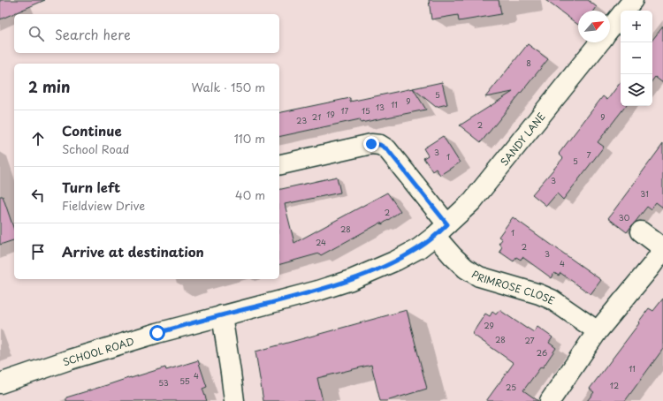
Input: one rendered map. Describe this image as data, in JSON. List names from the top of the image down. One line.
{"streets":{"street":["SANDY LANE","PRIMROSE CLOSE","SCHOOL ROAD"]},"crossings":[["SANDY LANE","PRIMROSE CLOSE"],["SANDY LANE","SCHOOL ROAD"],["PRIMROSE CLOSE","SCHOOL ROAD"]],"house_numbers":["8","5","9","11","13","17","15","19","21","9","23","2","3","7","1","5","3","31","2","30","28","1","24","2","3","4","29","28","27","26","11","4","55","53","12","25"],"north":"top right","page":{"map_buttons":["+","−"],"search":"Search here","heading":["2 min","Walk · 150 m"],"list":[["Continue","School Road","110 m"],["Turn left","Fieldview Drive","40 m"],"Arrive at destination"]}}
